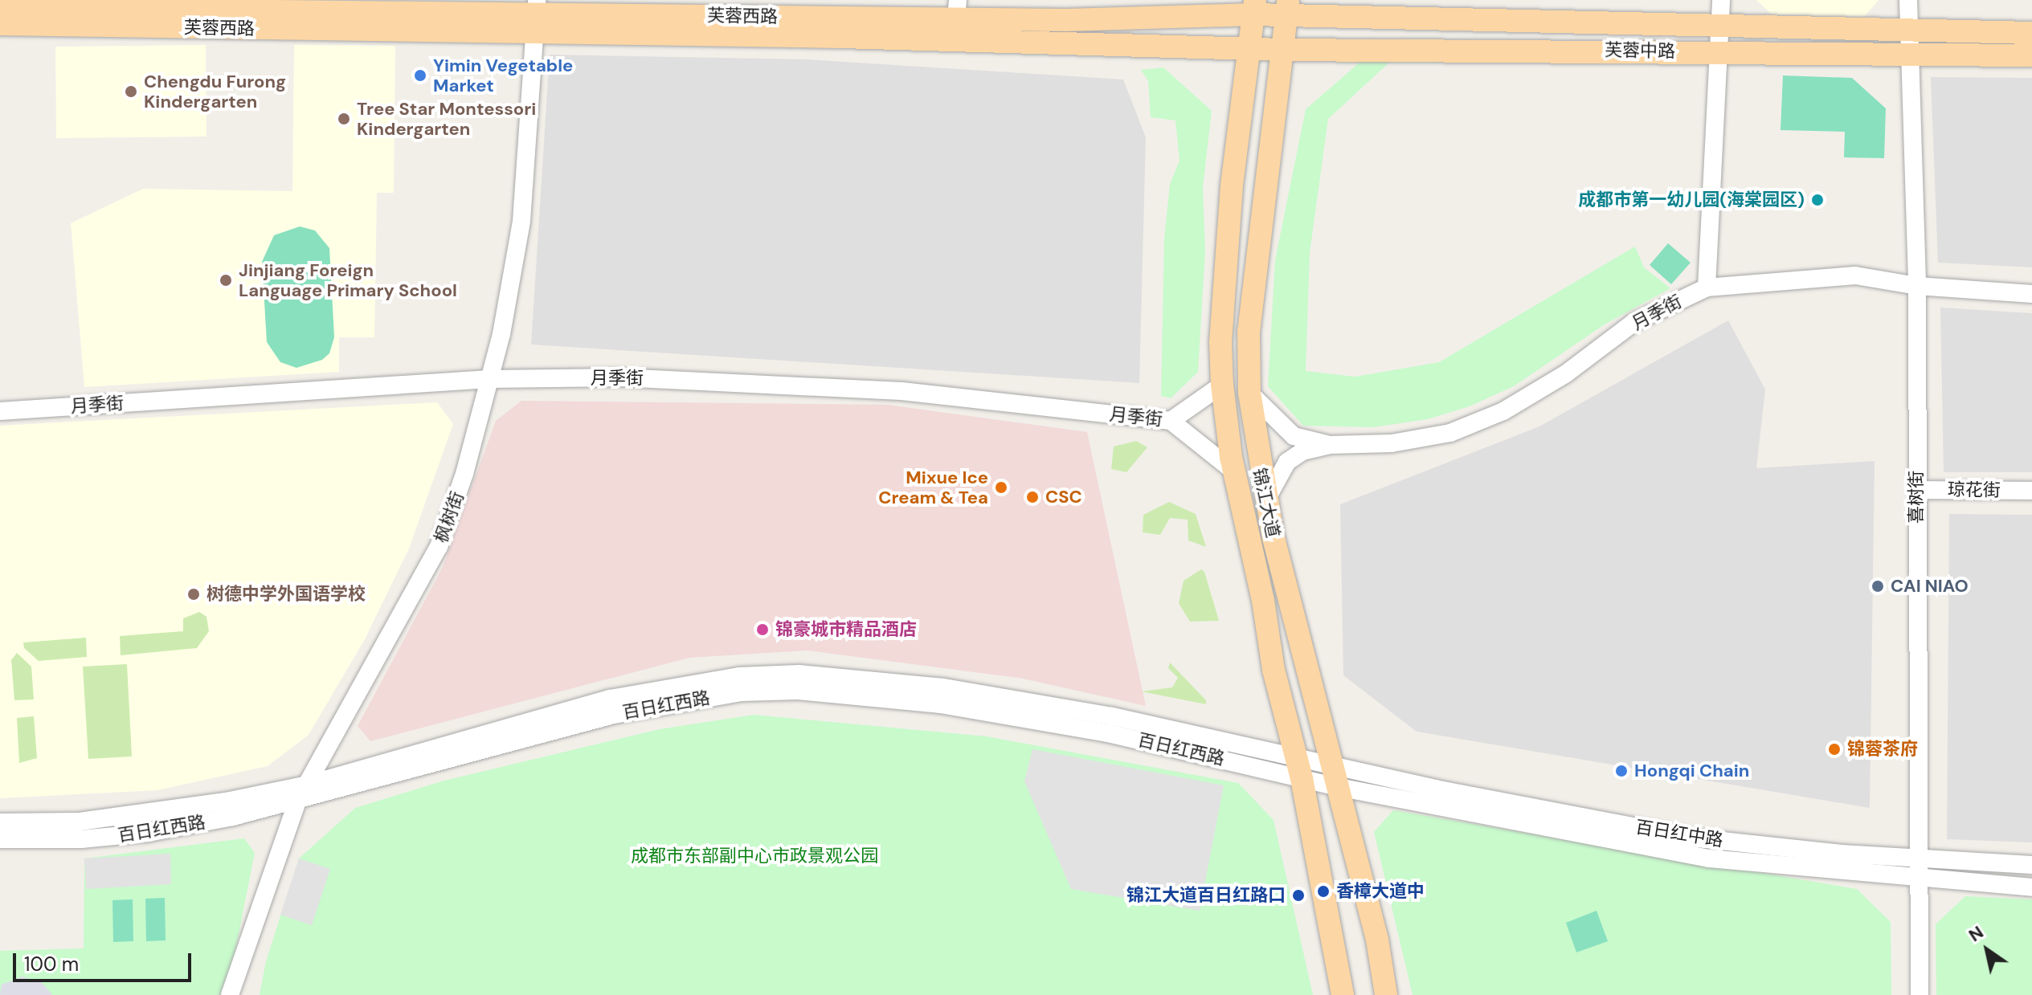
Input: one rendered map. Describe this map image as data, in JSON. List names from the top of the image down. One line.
{"streets":{"main road":["芙蓉西路","芙蓉中路","锦江大道"],"street":["月季街","琼花街","喜树街","枫树街","百日红西路","百日红中路"]},"crossings":[["芙蓉西路","芙蓉中路"],["芙蓉西路","锦江大道"],["芙蓉西路","枫树街"],["芙蓉中路","喜树街"],["芙蓉中路","锦江大道"],["月季街","喜树街"],["月季街","锦江大道"],["月季街","枫树街"],["琼花街","喜树街"],["喜树街","百日红中路"],["锦江大道","百日红西路"],["锦江大道","百日红中路"],["枫树街","百日红西路"],["百日红西路","百日红中路"]],"parks":["成都市东部副中心市政景观公园"],"places":["Yimin Vegetable Market","Chengdu Furong Kindergarten","Tree Star Montessori Kindergarten","成都市第一幼儿园(海棠园区)","Jinjiang Foreign Language Primary School","Mixue Ice Cream & Tea","CSC","CAI NIAO","树德中学外国语学校","锦豪城市精品酒店","锦蓉茶府","Hongqi Chain","香樟大道中","锦江大道百日红路口"],"scale_bar":"100 m","north":"top left"}
